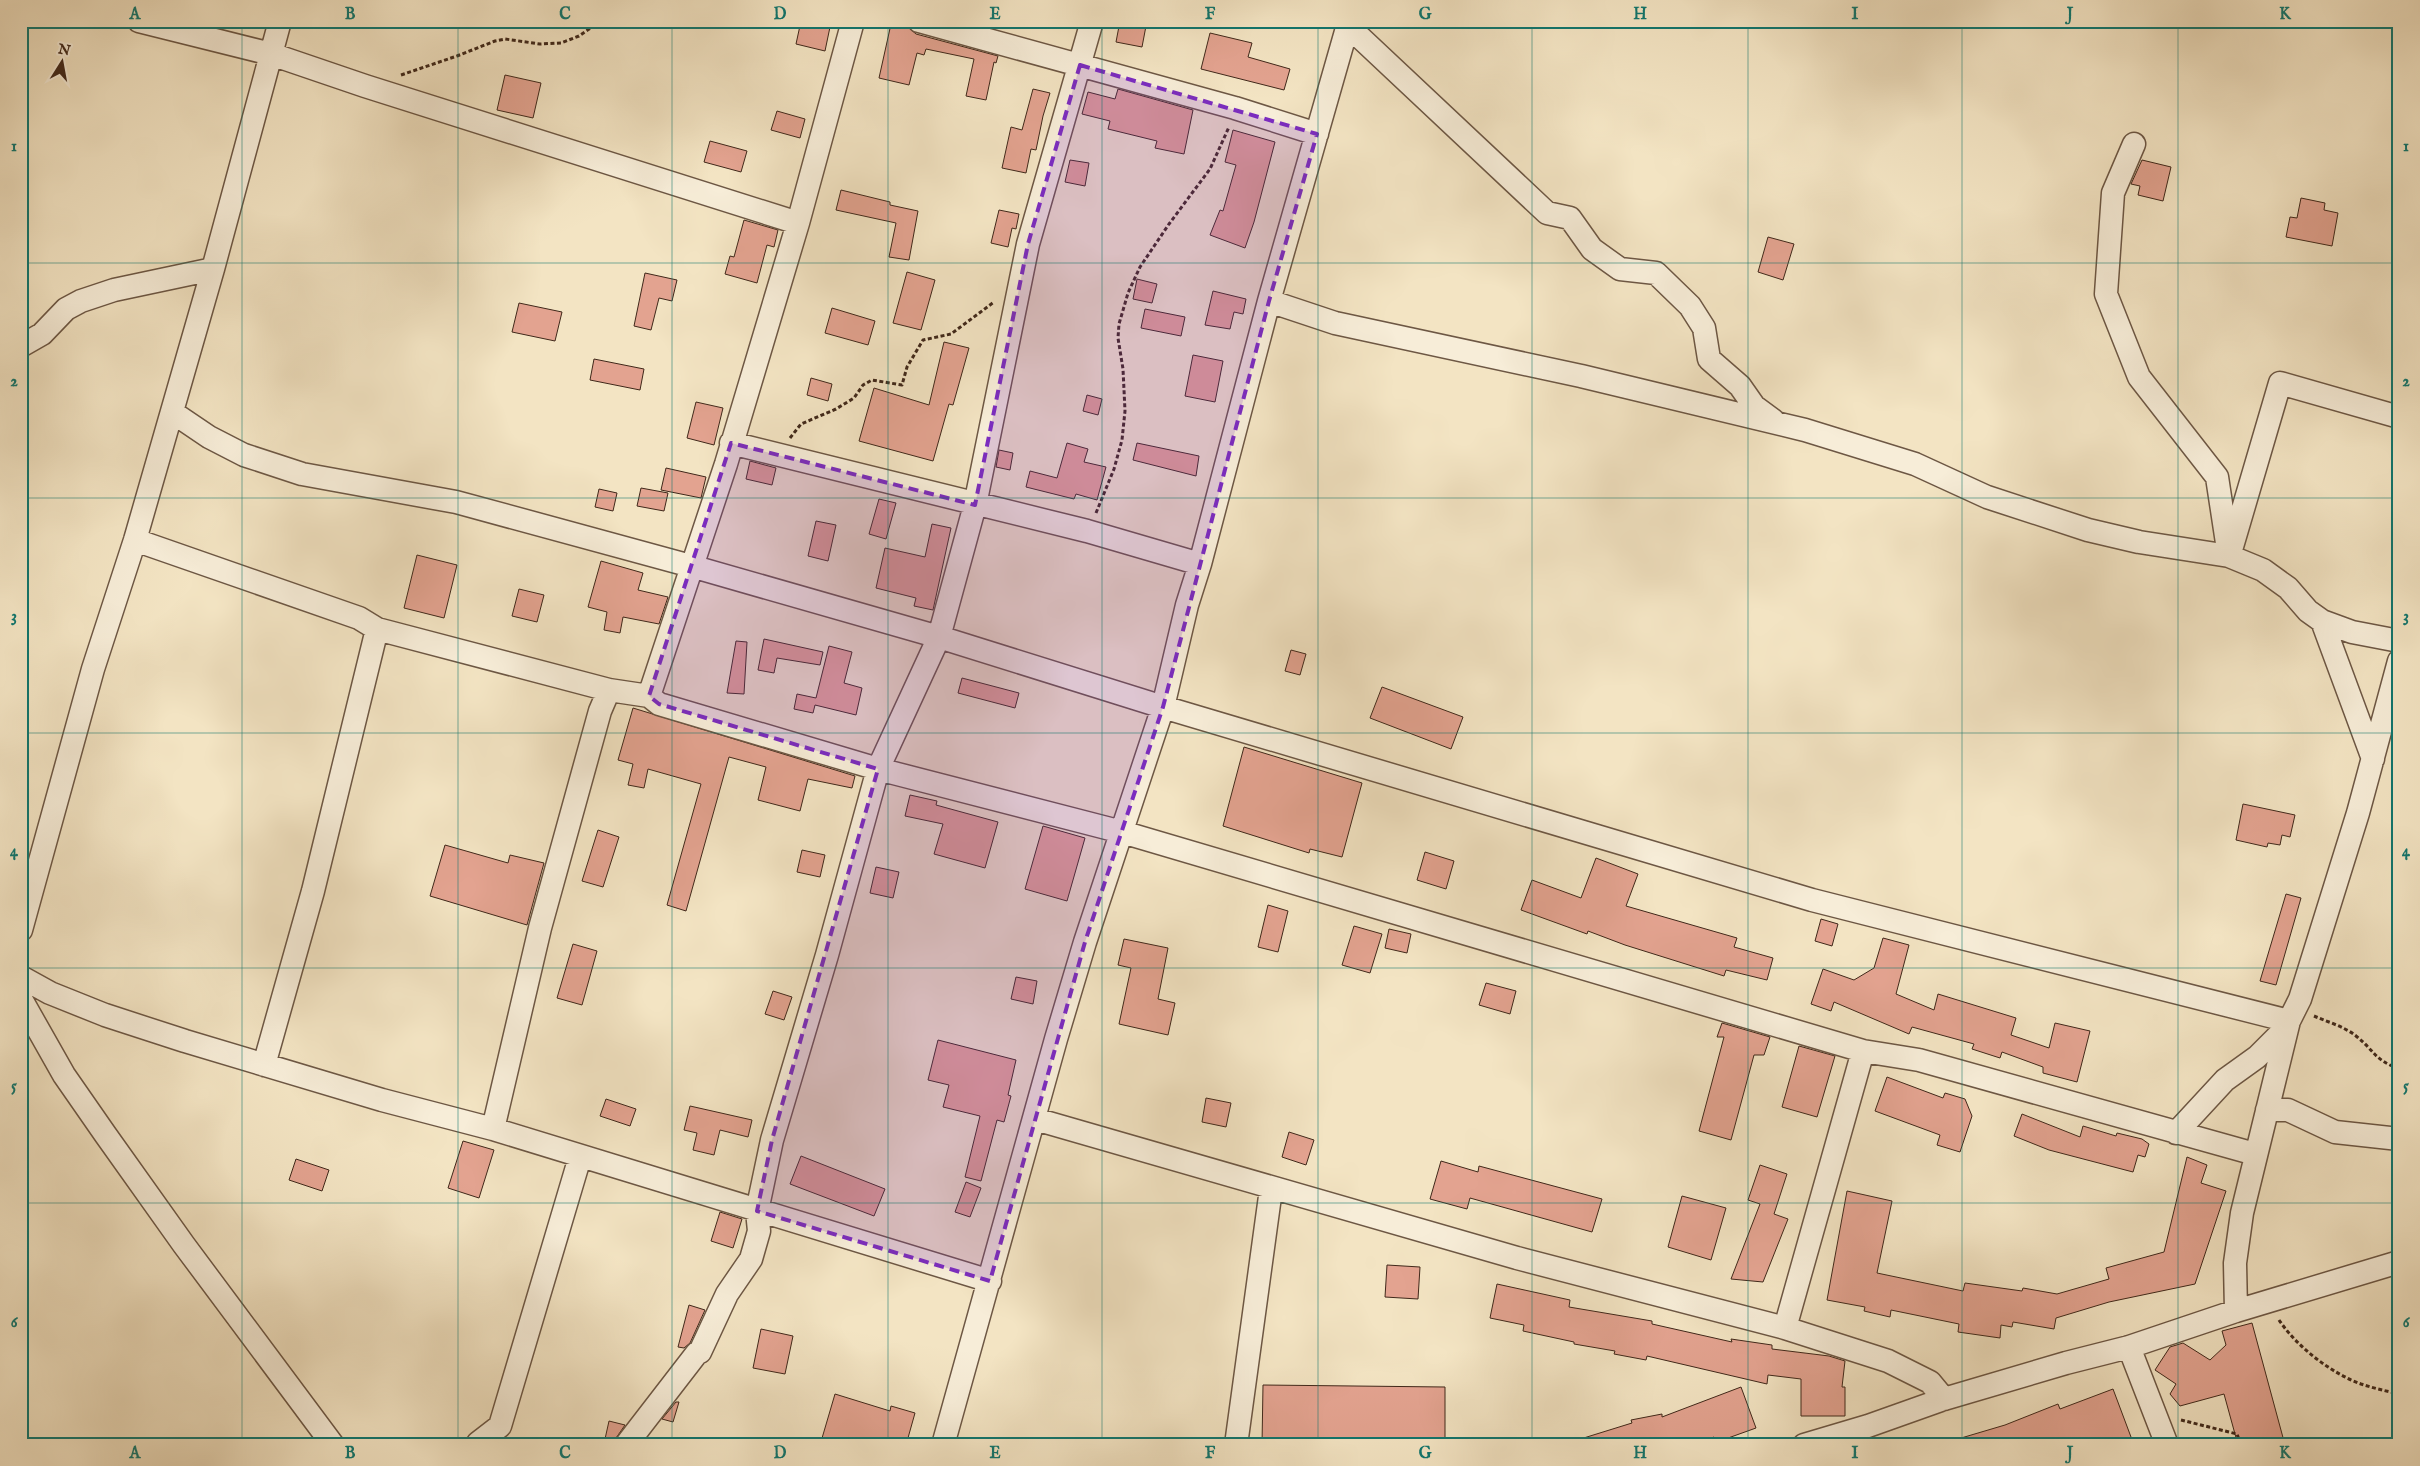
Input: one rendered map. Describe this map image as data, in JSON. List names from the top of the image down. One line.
{"north":"top","grid":{"columns":["A","B","C","D","E","F","G","H","I","J","K"],"rows":["1","2","3","4","5","6"]}}
